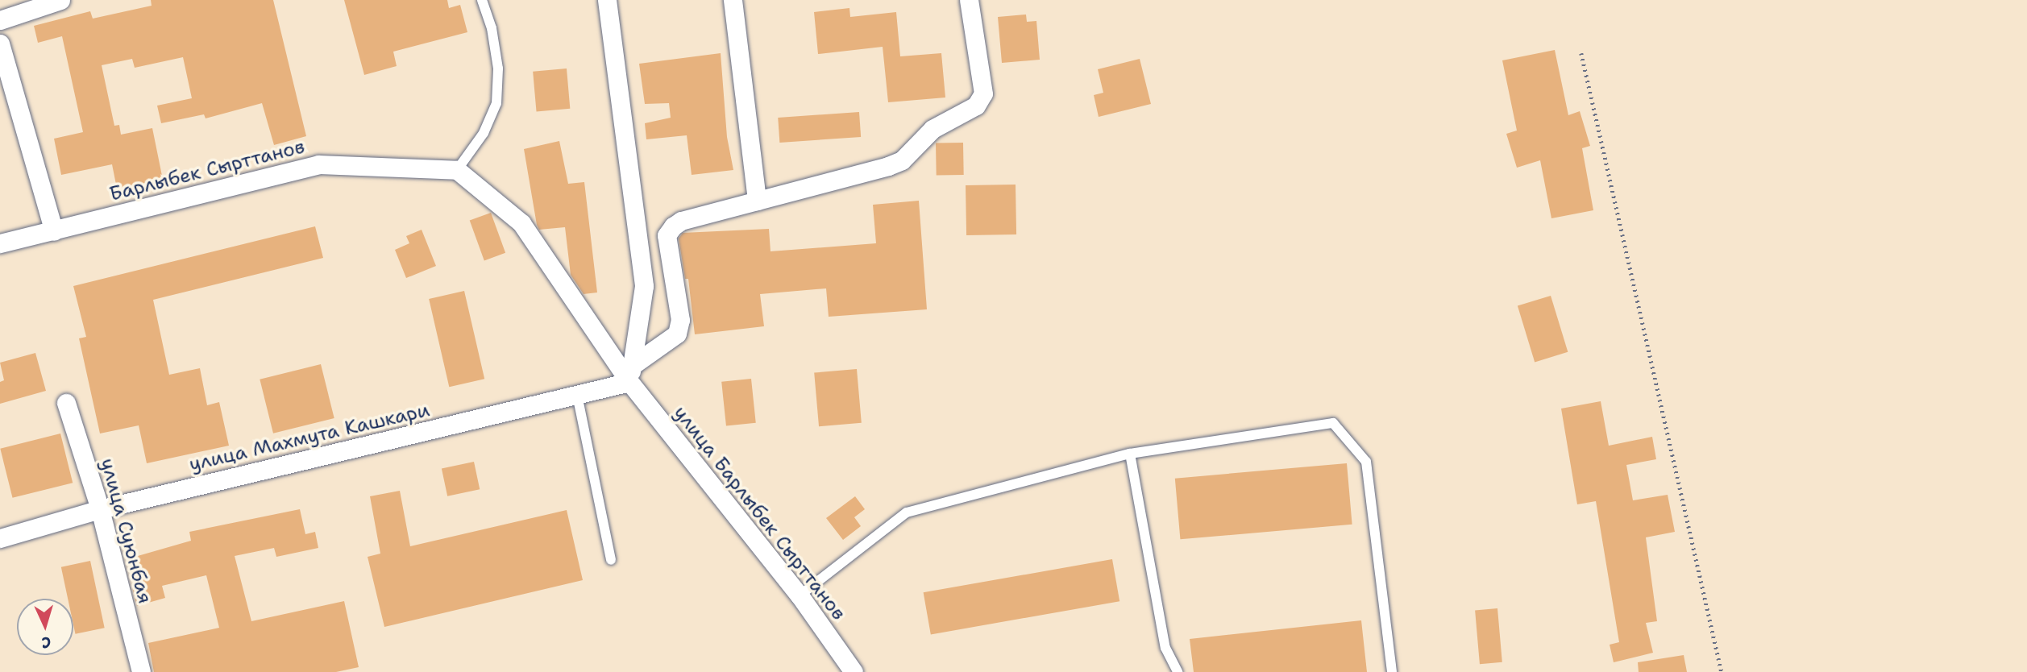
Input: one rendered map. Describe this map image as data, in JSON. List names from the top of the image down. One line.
{"streets":{"street":["Барлыбек Сырттанов","улица Махмута Кашкари","улица Барлыбек Сырттанов","улица Суюнбая"]},"crossings":[["улица Махмута Кашкари","улица Барлыбек Сырттанов"],["улица Махмута Кашкари","улица Суюнбая"]],"north":"bottom"}
